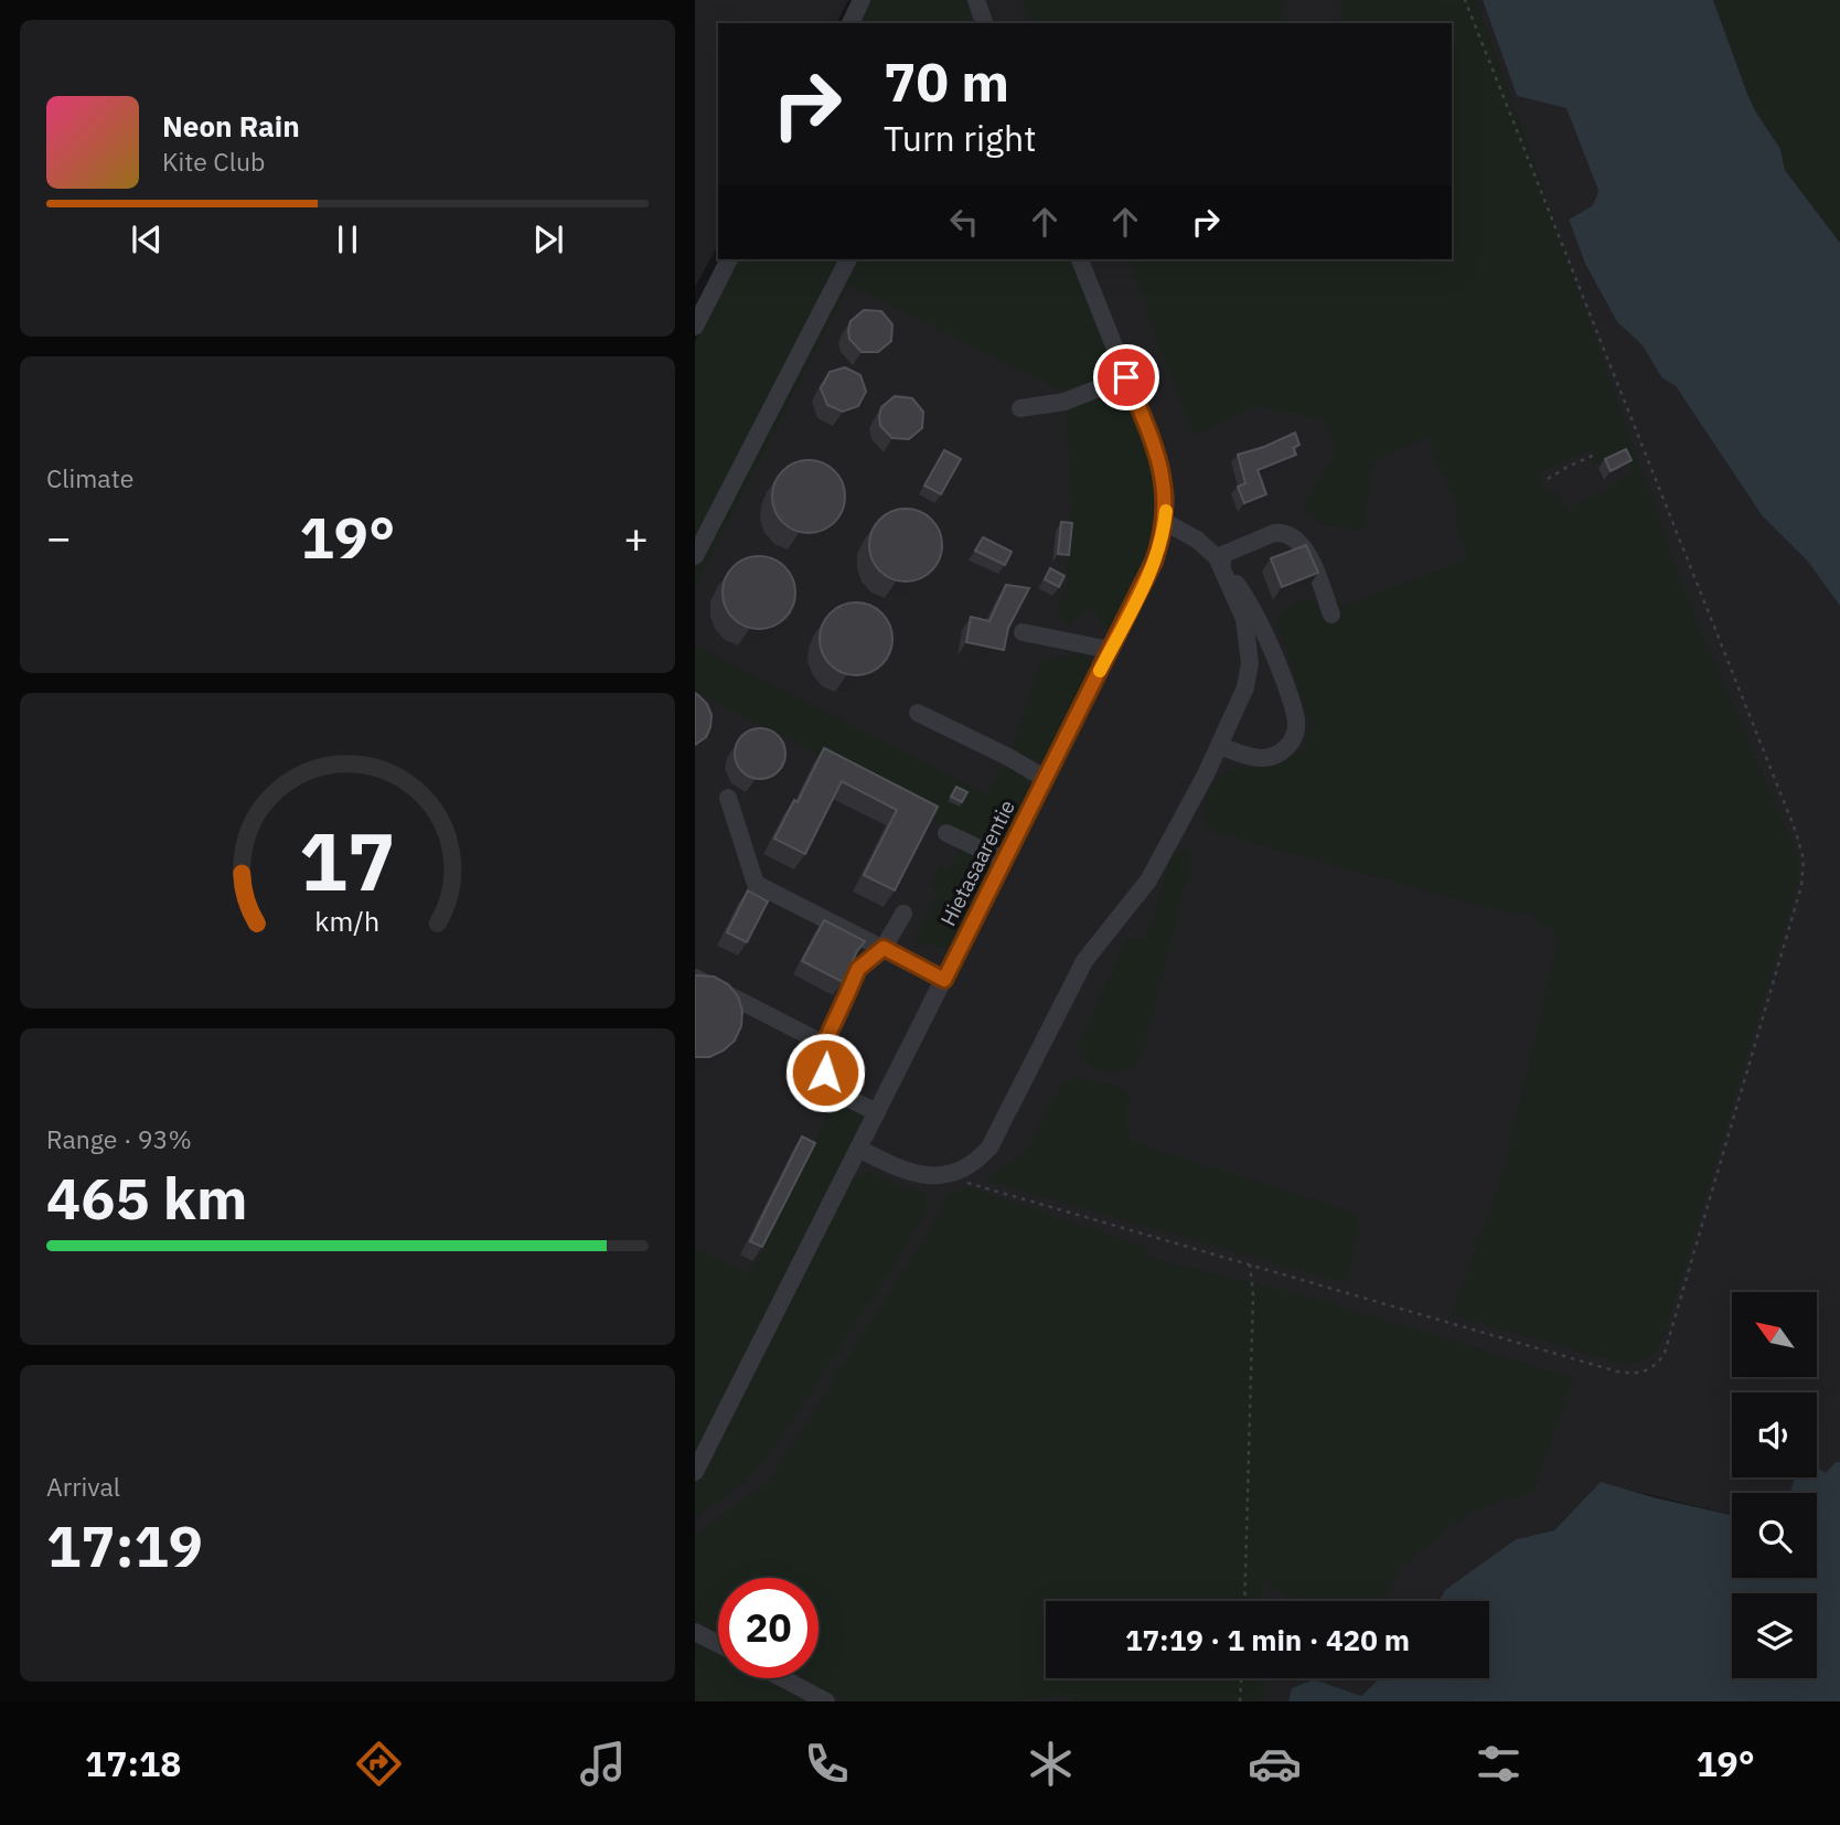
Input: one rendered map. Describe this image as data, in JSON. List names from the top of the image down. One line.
{"streets":{"street":["Hietasaarentie"]},"north":"top left","page":{"turn":["70 m","Turn right"],"song":["Neon Rain","Kite Club"],"tile":["Climate",["Range · 93%","465 km"],["Arrival","17:19"]],"heat":["−","19°","+"],"limit":"20","trip":"17:19 · 1 min · 420 m","tabs":["17:18","19°"],"gauge":["17","km/h"]}}
